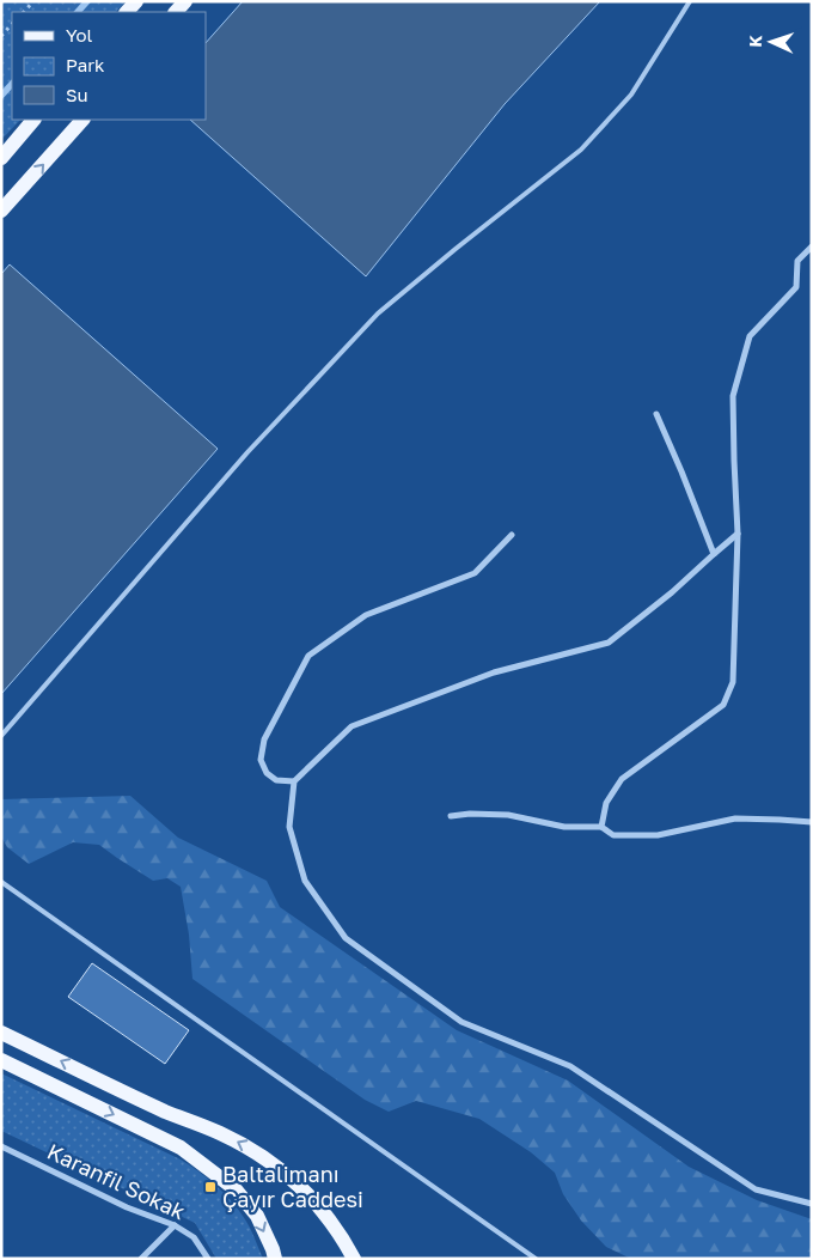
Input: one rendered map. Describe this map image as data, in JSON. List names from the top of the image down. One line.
{"streets":{"street":["Karanfil Sokak"]},"places":{"transit":["Baltalimanı Çayır Caddesi"]},"legend":["Yol","Park","Su"],"north":"left"}
